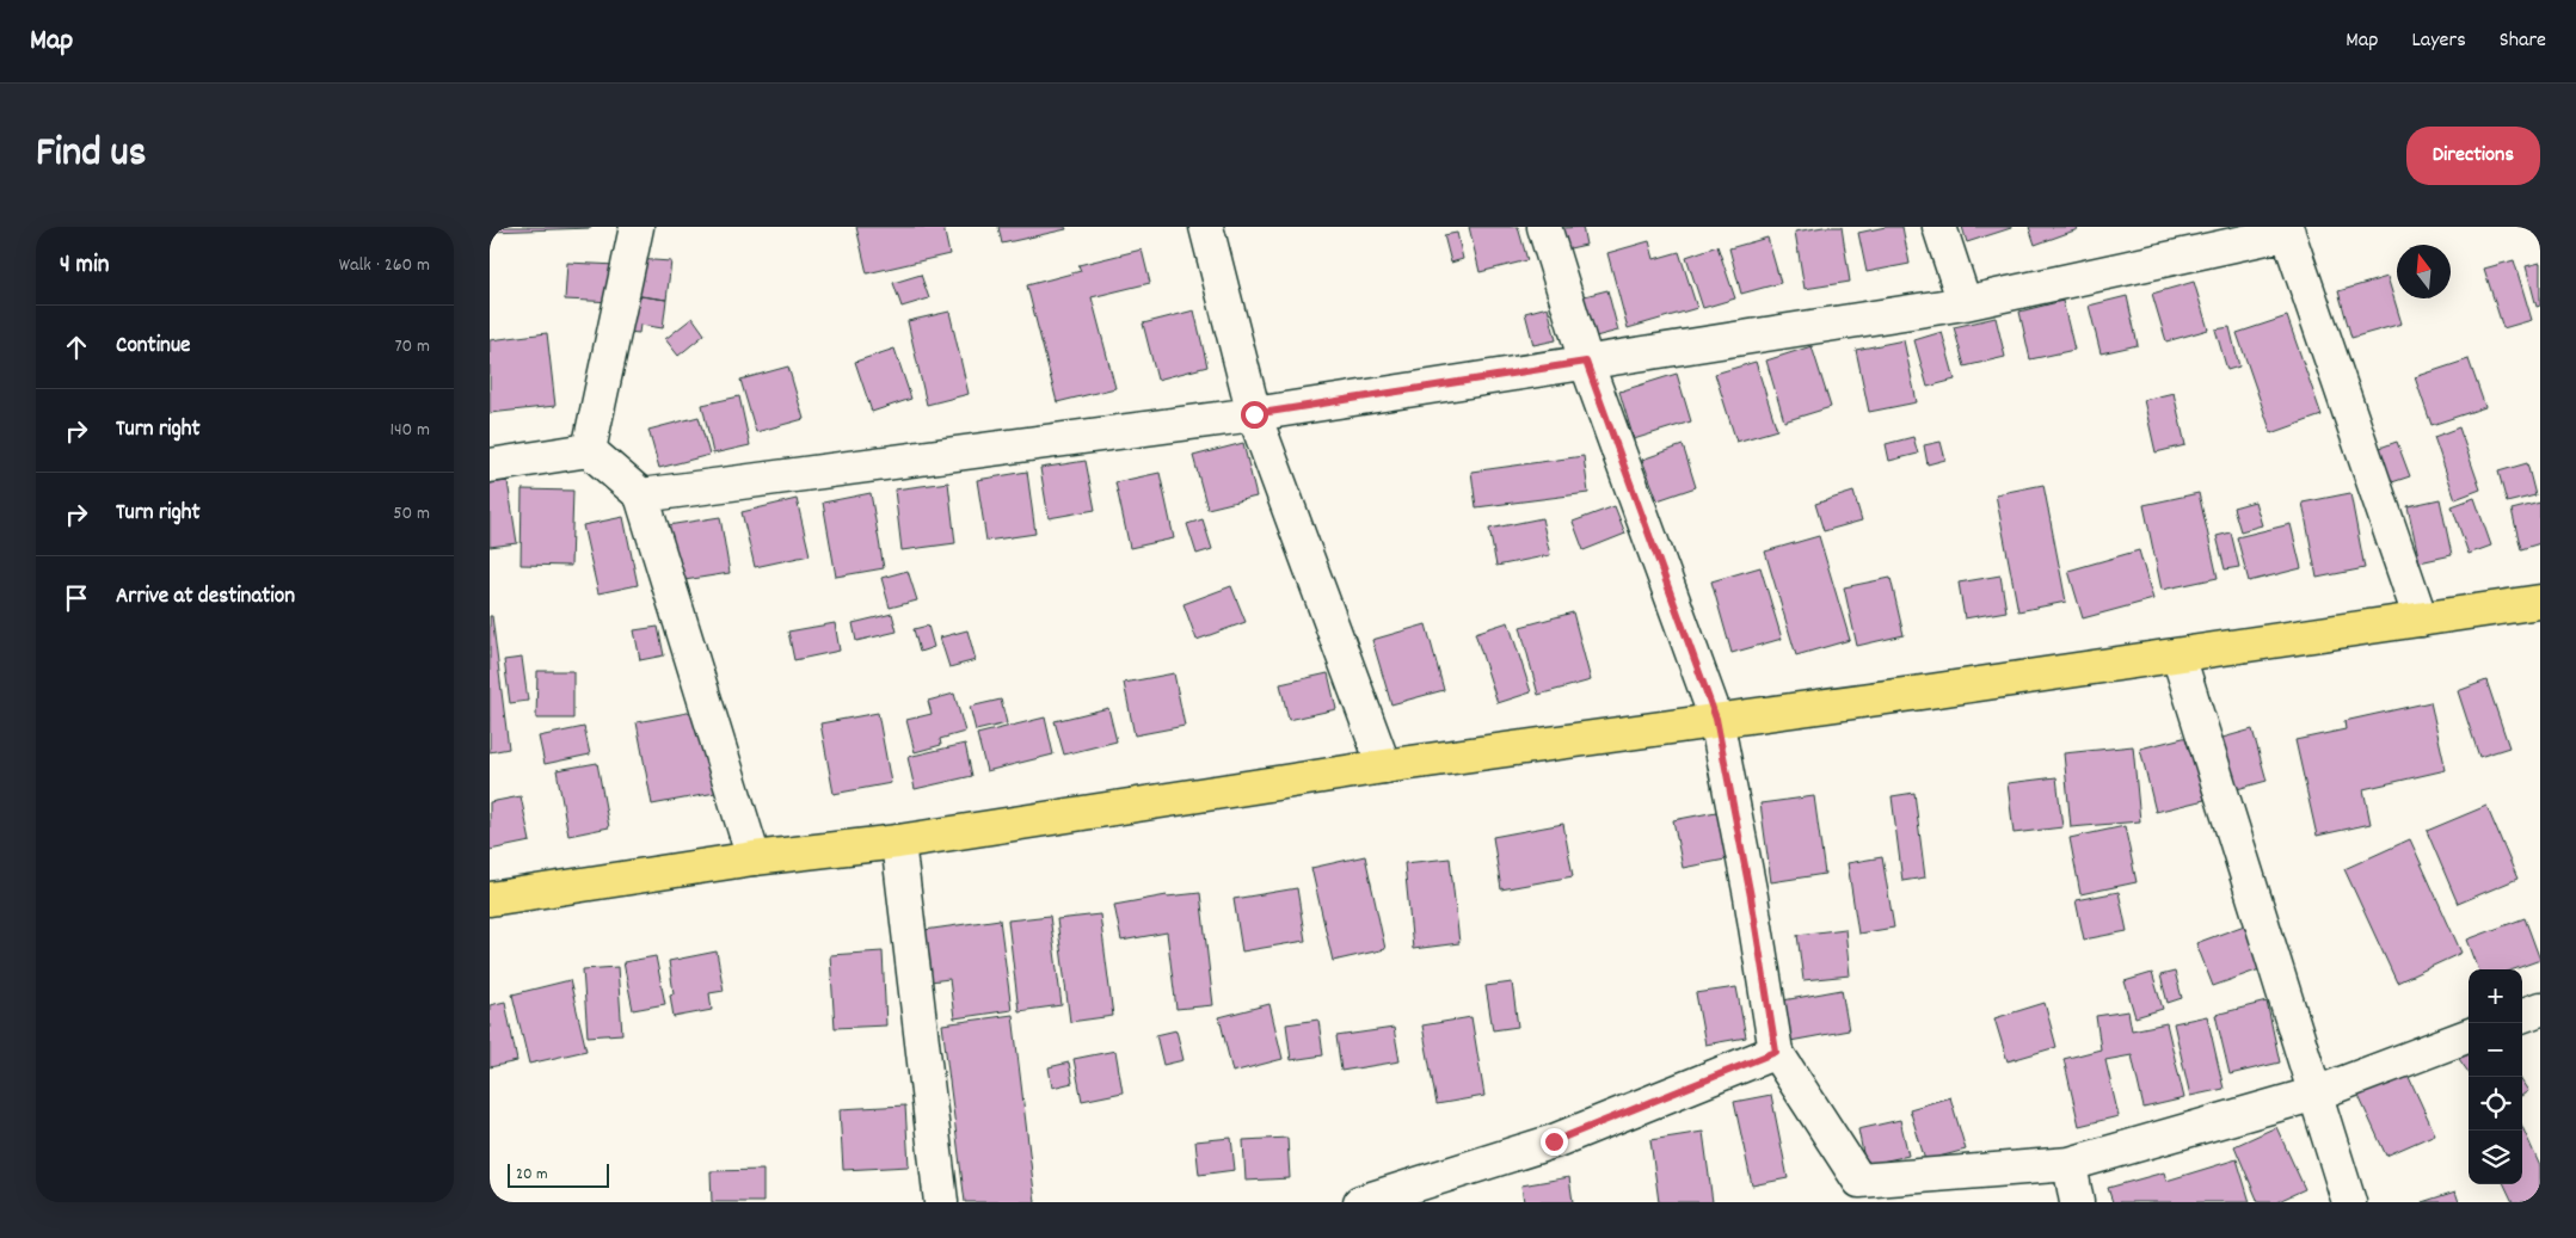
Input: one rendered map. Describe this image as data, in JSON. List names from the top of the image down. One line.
{"scale_bar":"20 m","north":"top","page":{"header":"Map","nav":["Map","Layers","Share"],"title":"Find us","buttons":"Directions","heading":["4 min","Walk · 260 m"],"list":[["Continue","70 m"],["Turn right","140 m"],["Turn right","50 m"],"Arrive at destination"],"map_buttons":["+","−"],"scale":"20 m"}}
